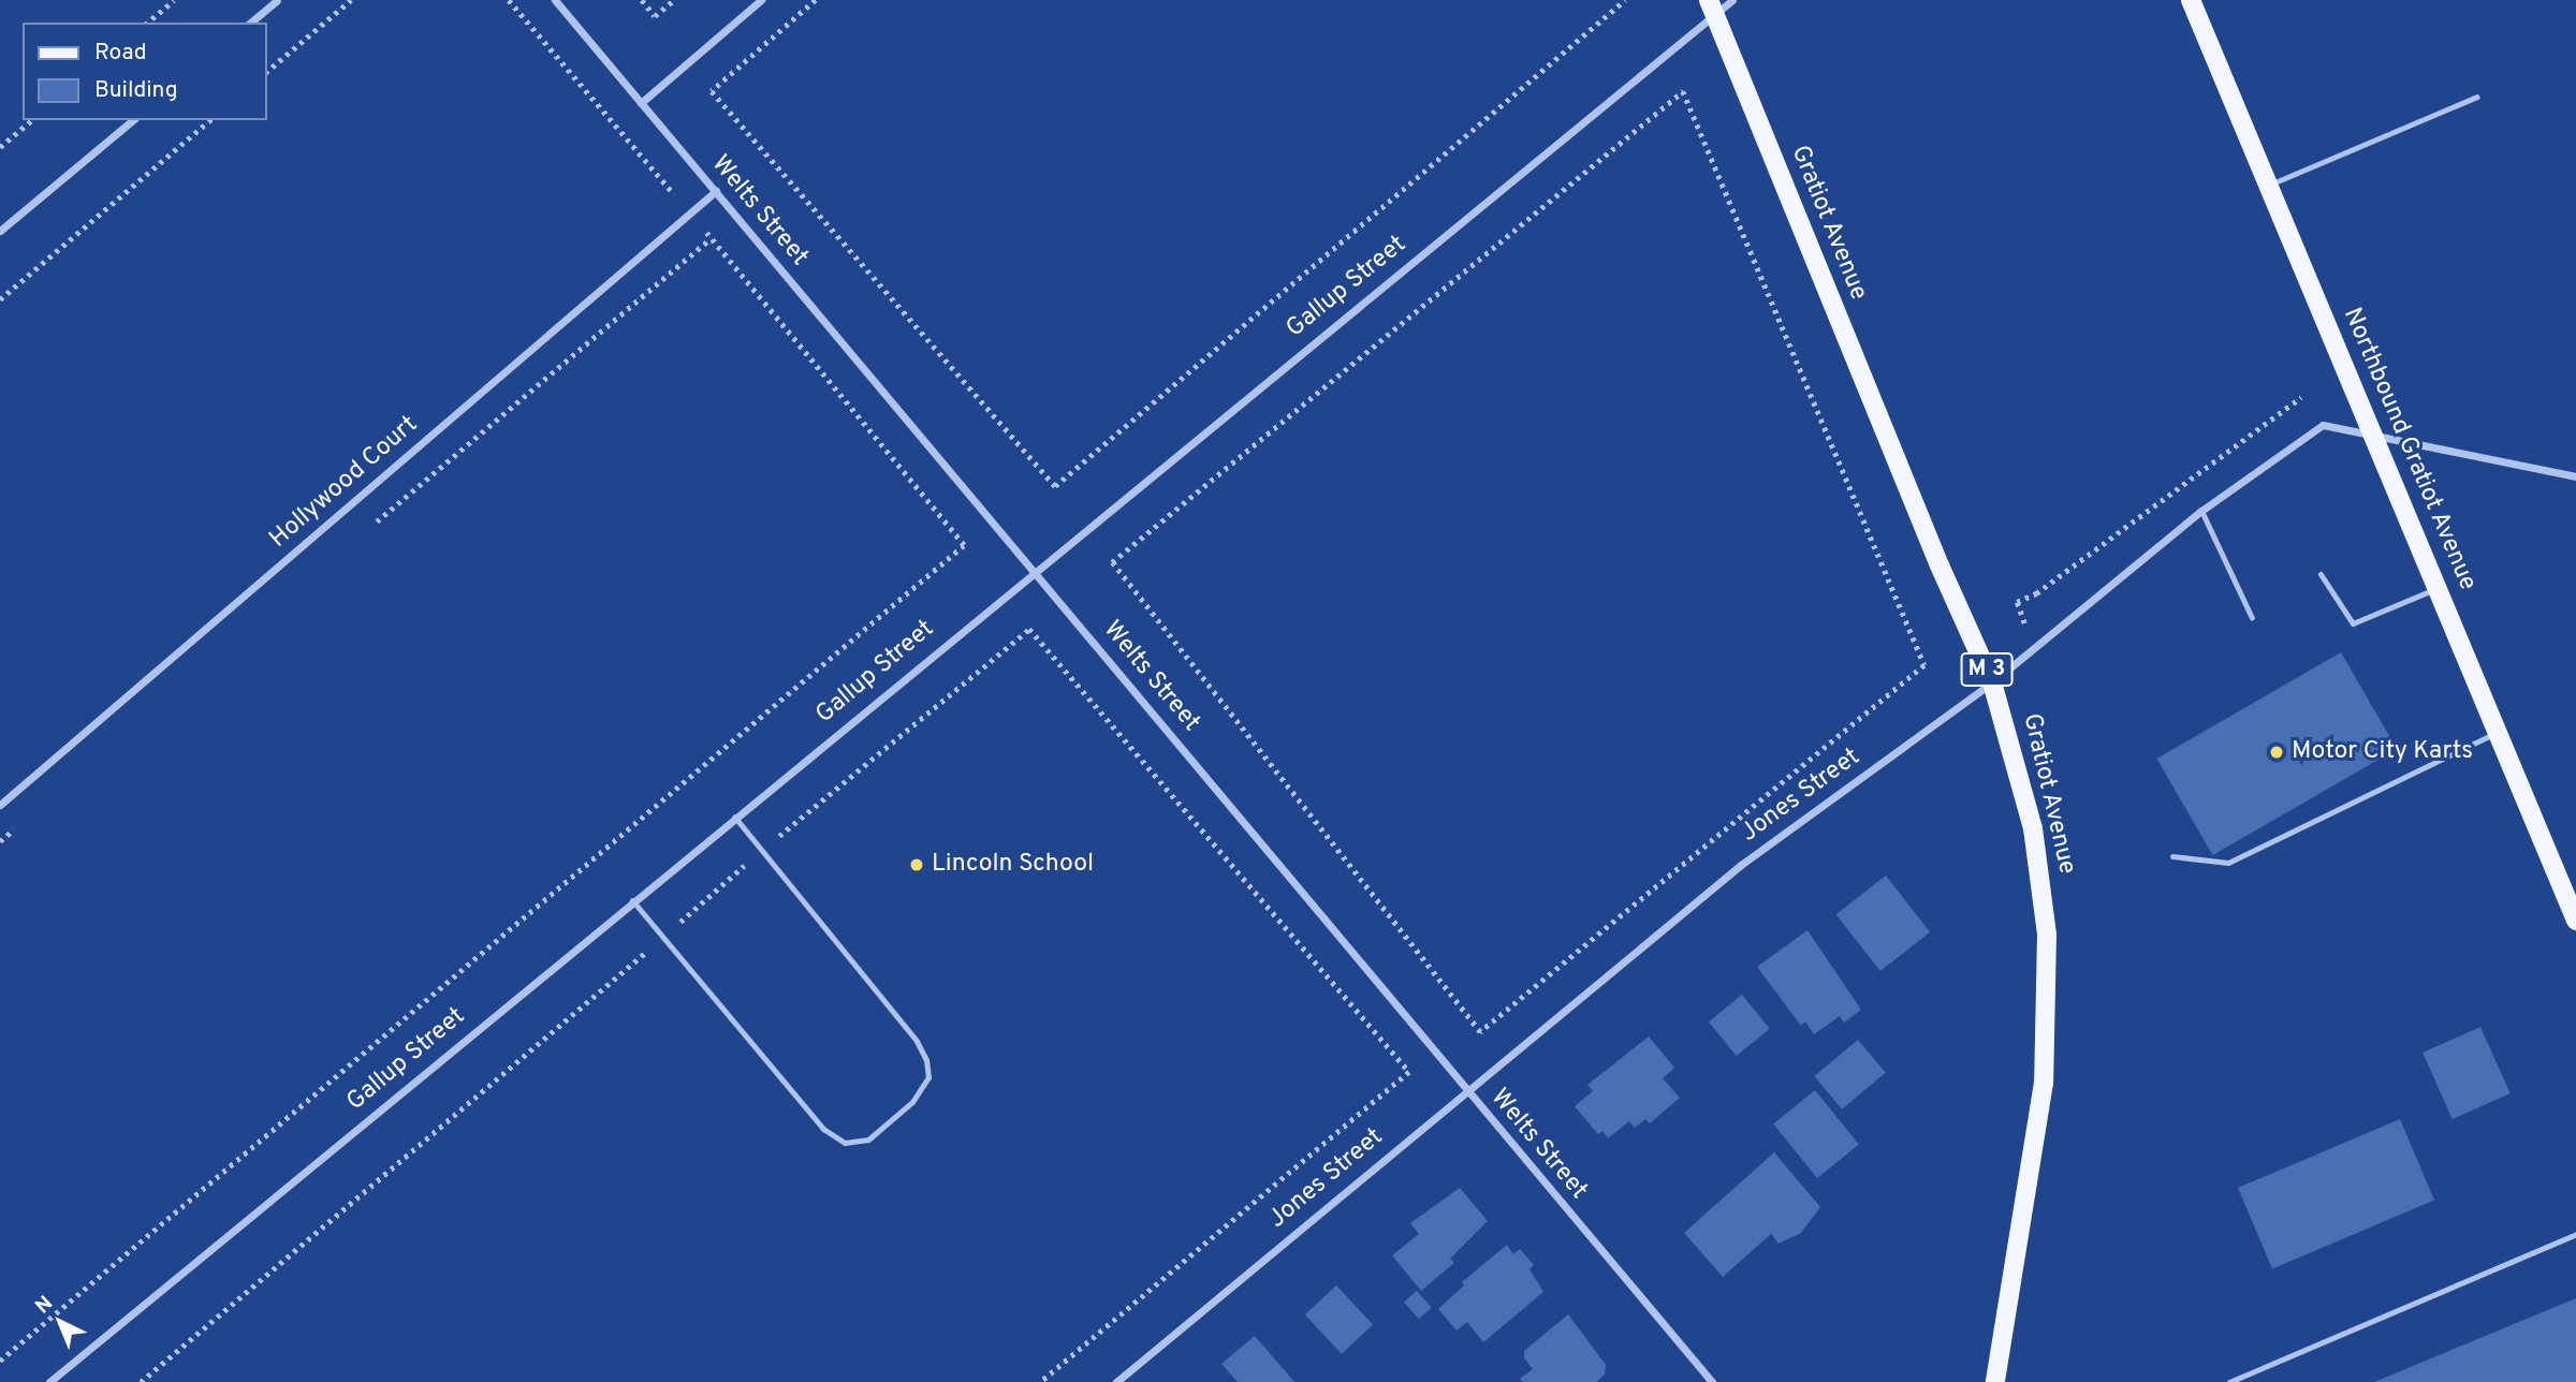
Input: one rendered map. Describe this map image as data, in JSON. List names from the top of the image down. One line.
{"streets":{"main road":["Gratiot Avenue","Northbound Gratiot Avenue","M 3"],"street":["Welts Street","Gallup Street","Hollywood Court","Jones Street"]},"crossings":[["Welts Street","Gallup Street"],["Welts Street","Hollywood Court"],["Welts Street","Jones Street"],["Gratiot Avenue","Gallup Street"],["Gratiot Avenue","Jones Street"],["Northbound Gratiot Avenue","Jones Street"]],"places":["Motor City Karts","Lincoln School"],"legend":["Road","Building"],"north":"top left"}
